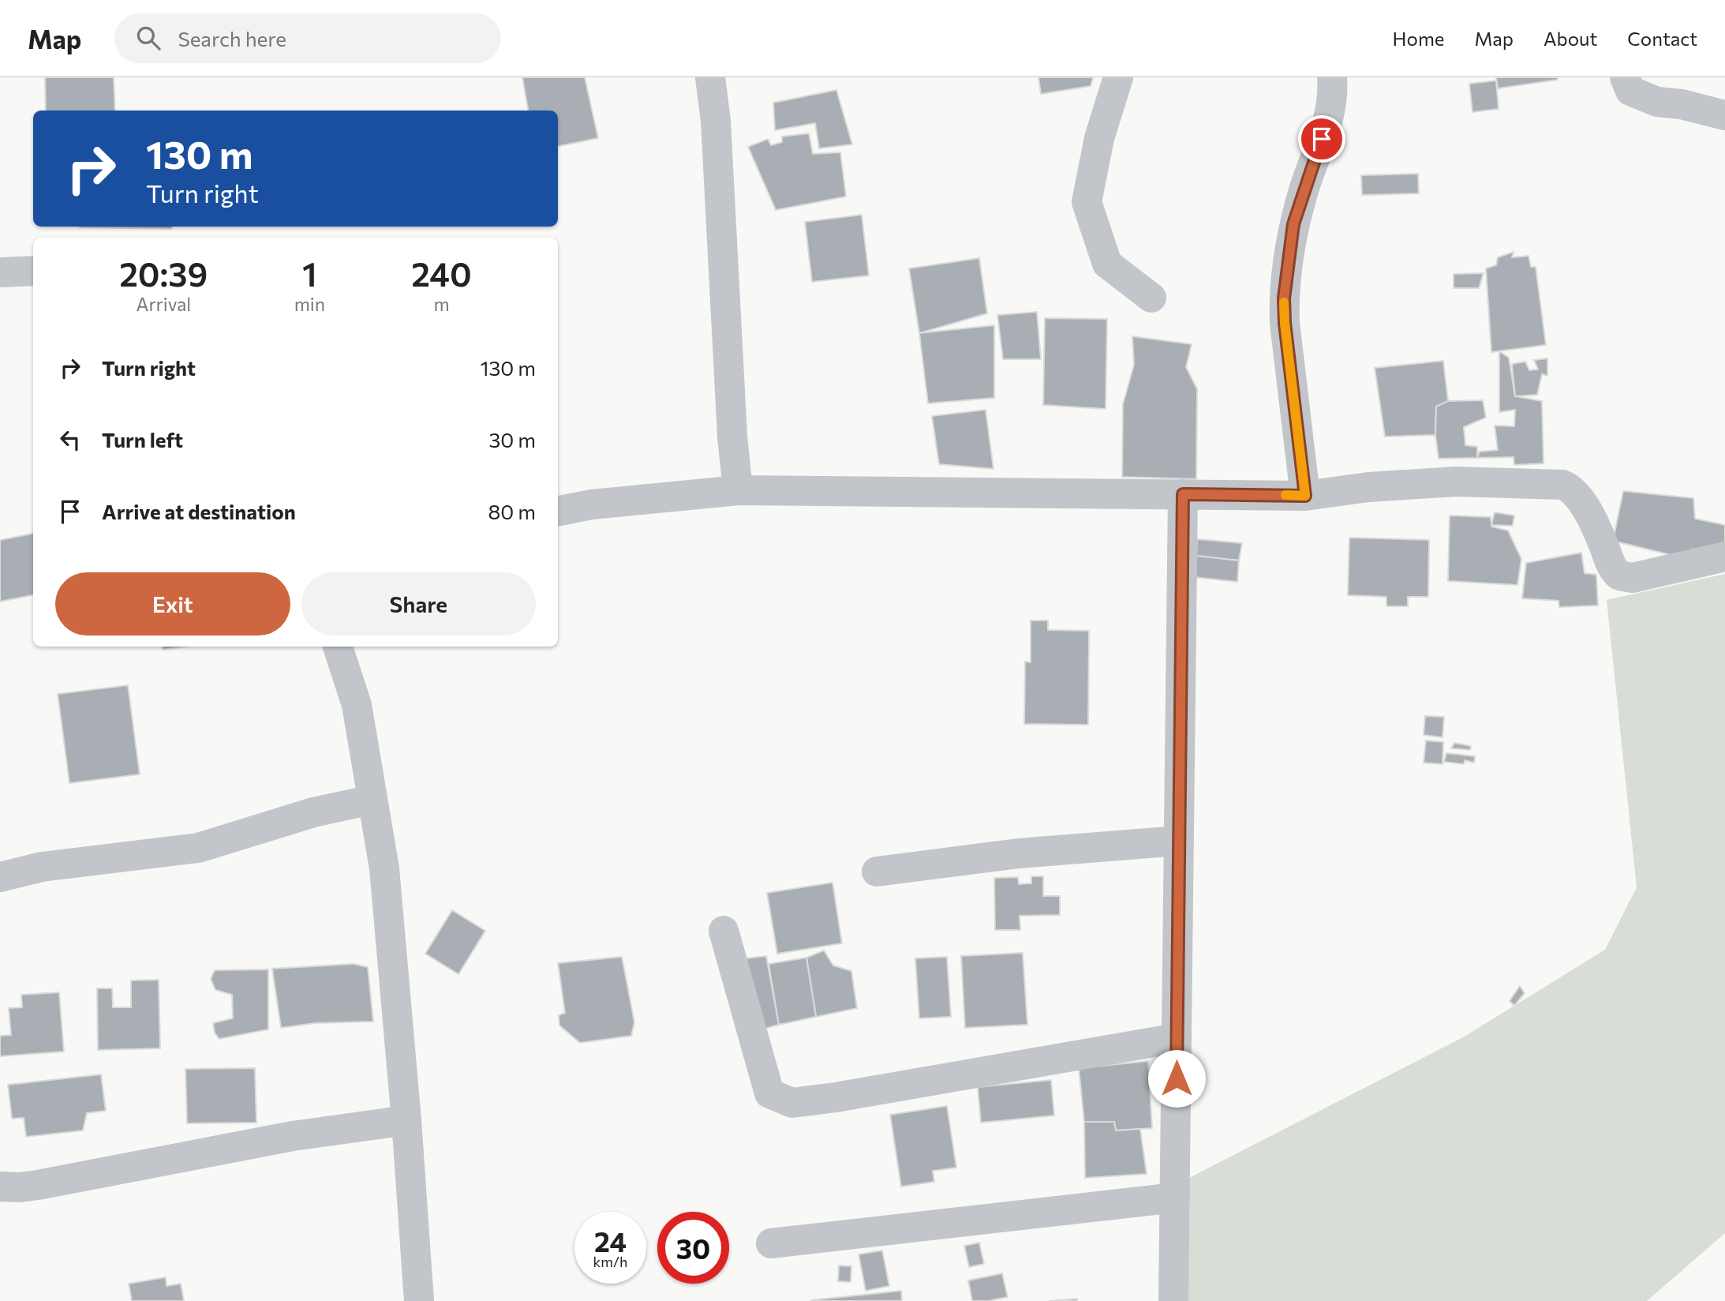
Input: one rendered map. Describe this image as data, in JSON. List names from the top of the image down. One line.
{"page":{"header":"Map","search":"Search here","nav":["Home","Map","About","Contact"],"turn":["130 m","Turn right"],"eta":["20:39","Arrival","1","min","240","m"],"list":[{"name":"Turn right","value":"130 m"},{"name":"Turn left","value":"30 m"},{"name":"Arrive at destination","value":"80 m"}],"buttons":["Exit","Share"],"speed":"24 km/h","limit":"30"}}
